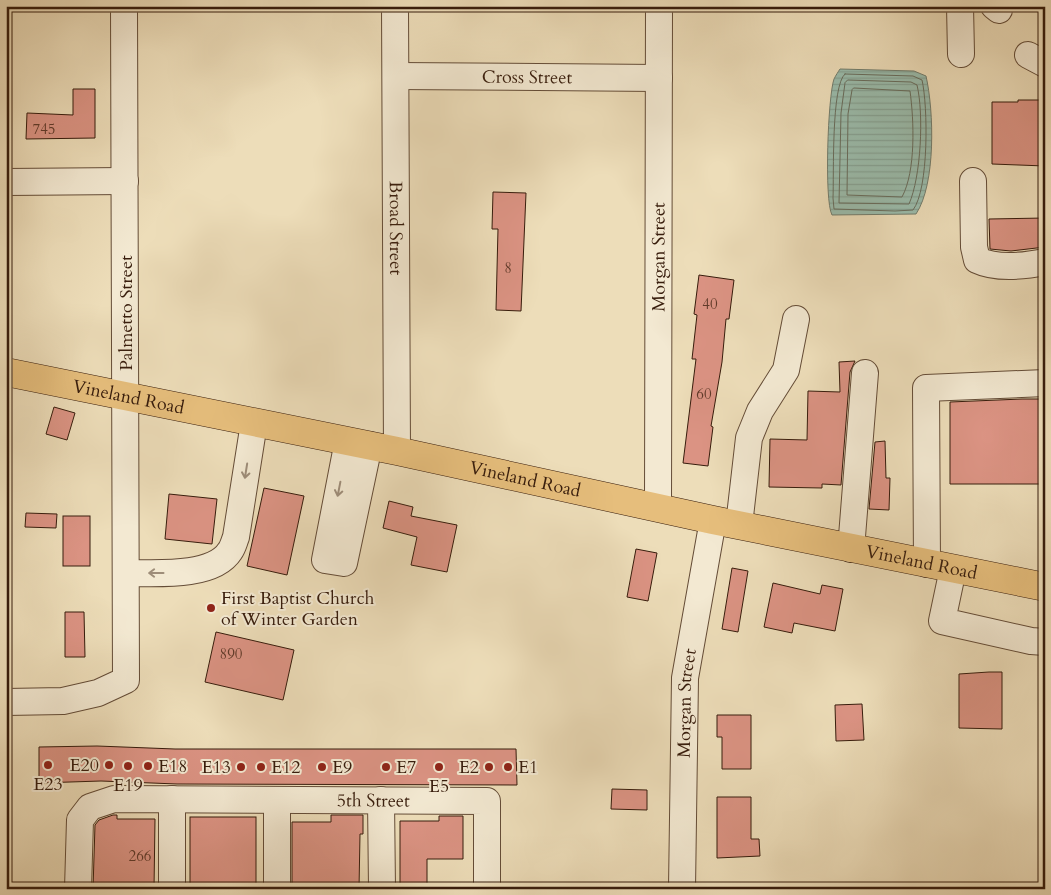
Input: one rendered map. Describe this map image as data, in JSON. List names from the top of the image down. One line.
{"streets":{"main road":["Vineland Road"],"street":["Cross Street","Broad Street","Morgan Street","Palmetto Street","5th Street"]},"crossings":[["Cross Street","Broad Street"],["Cross Street","Morgan Street"],["Broad Street","Vineland Road"],["Morgan Street","Vineland Road"],["Palmetto Street","Vineland Road"]],"places":["First Baptist Church of Winter Garden","E23","E20","E19","E18","E13","E12","E9","E7","E5","E2","E1"],"house_numbers":["745","8","40","60","890","266"]}
